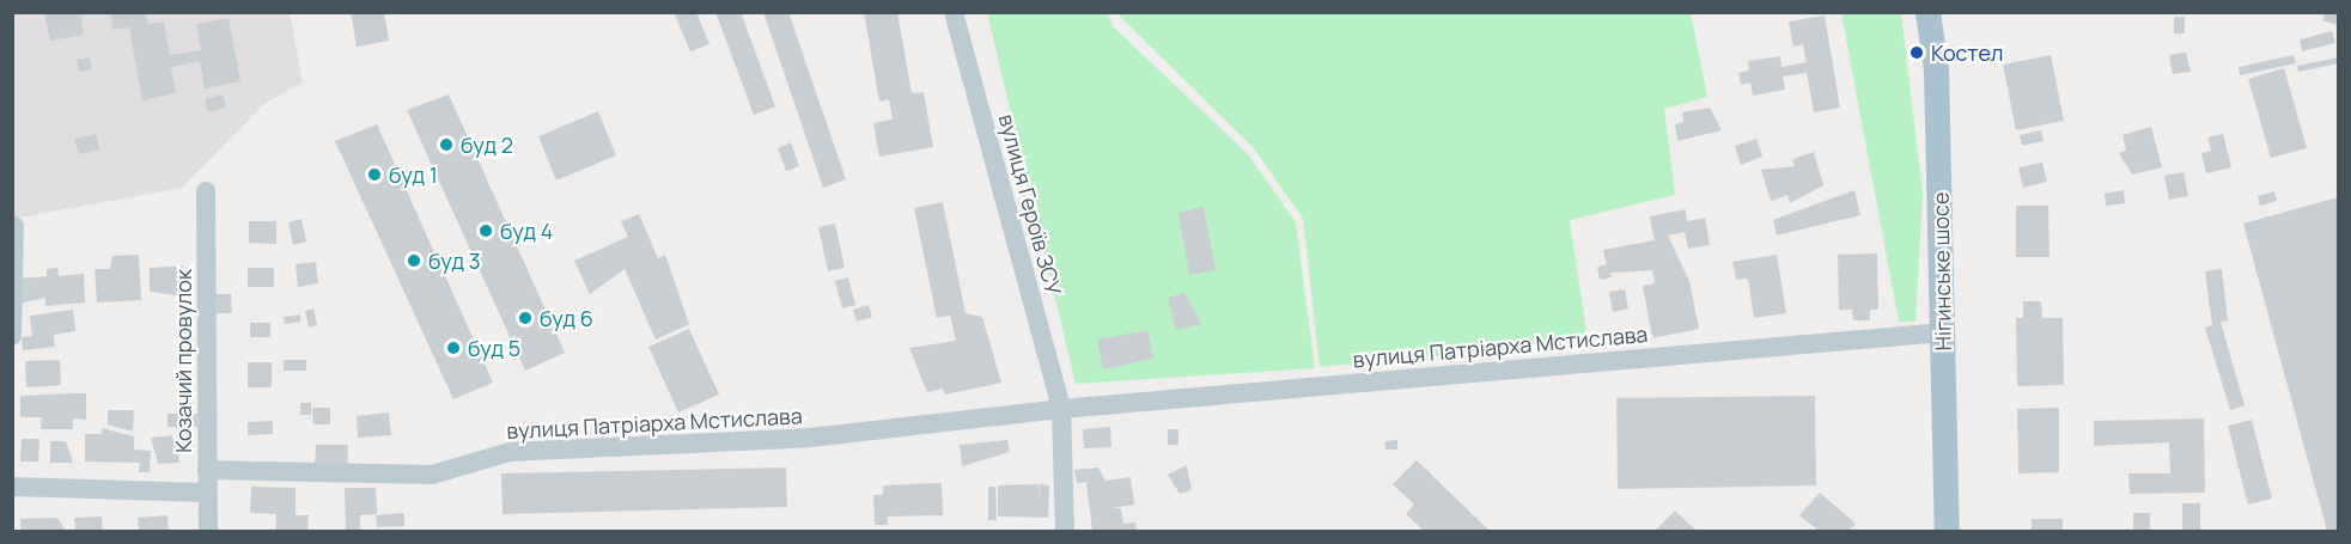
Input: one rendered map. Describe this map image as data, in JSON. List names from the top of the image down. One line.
{"streets":{"main road":["Нігинське шосе"],"street":["вулиця Героїв ЗСУ","вулиця Патріарха Мстислава","Козачий провулок"]},"crossings":[["вулиця Героїв ЗСУ","вулиця Патріарха Мстислава"],["Нігинське шосе","вулиця Патріарха Мстислава"],["вулиця Патріарха Мстислава","Козачий провулок"]],"places":["Костел","буд 2","буд 1","буд 4","буд 3","буд 6","буд 5"]}
